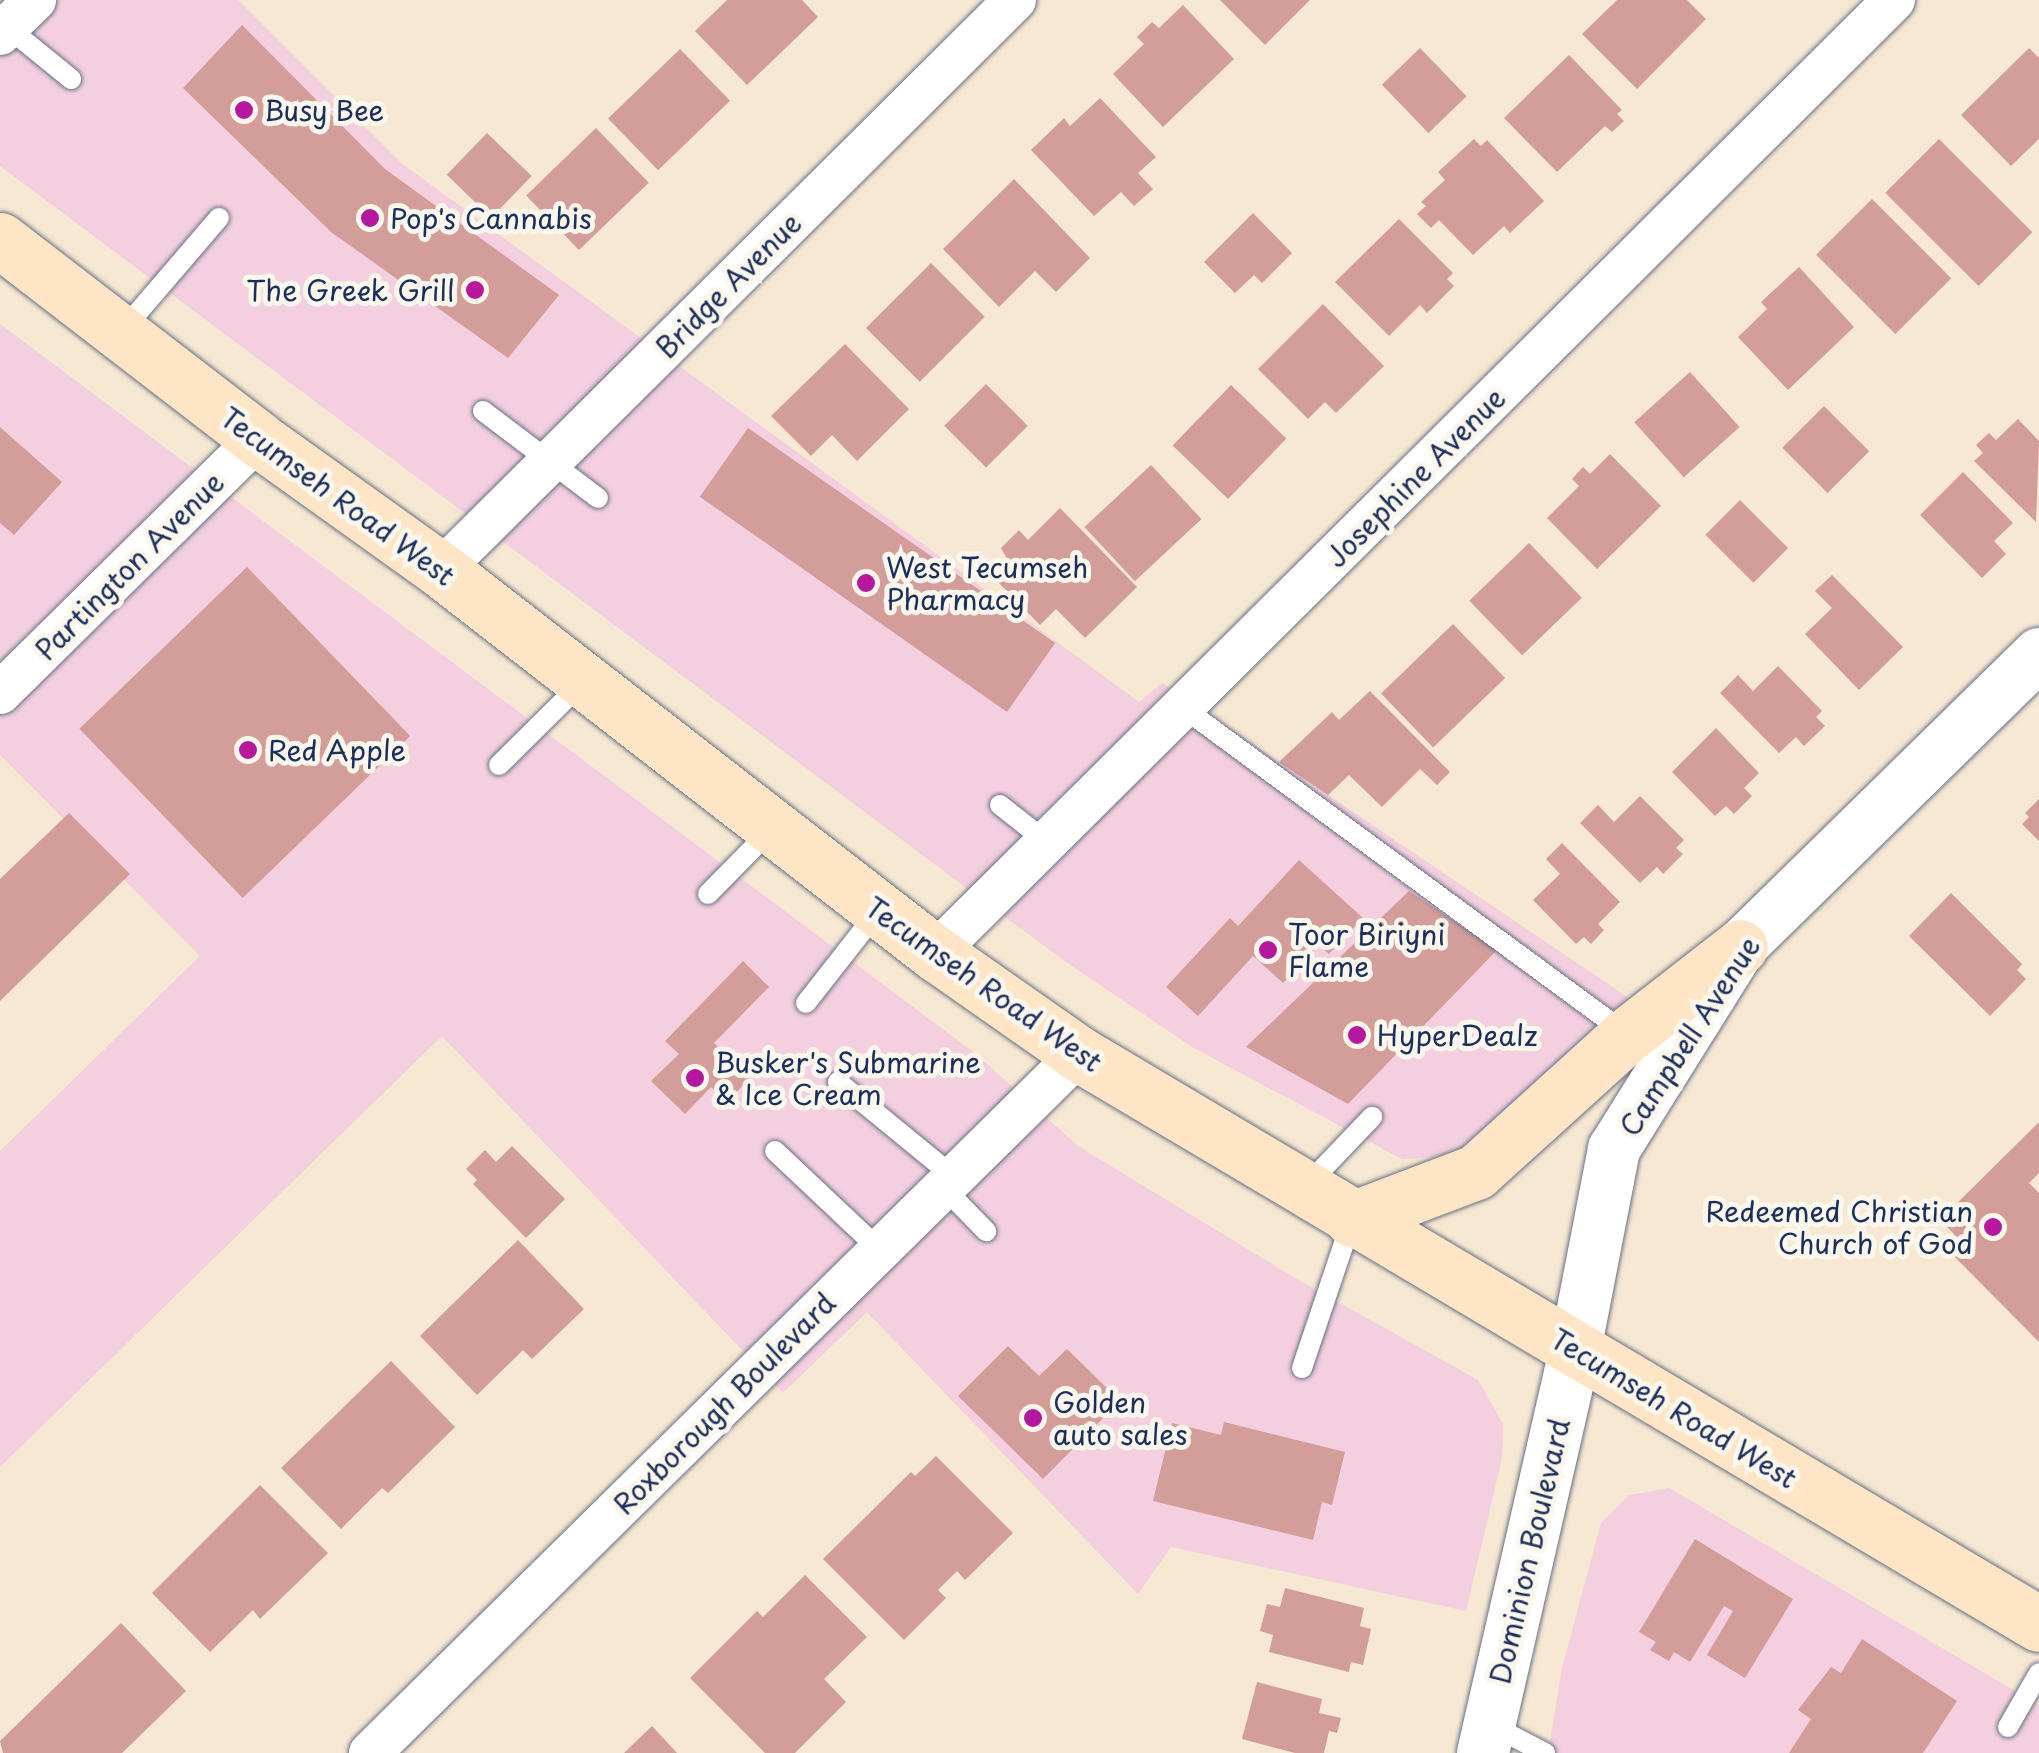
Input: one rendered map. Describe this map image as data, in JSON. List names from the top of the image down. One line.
{"streets":{"main road":["Tecumseh Road West"],"street":["Bridge Avenue","Josephine Avenue","Partington Avenue","Campbell Avenue","Roxborough Boulevard","Dominion Boulevard"]},"crossings":[["Bridge Avenue","Tecumseh Road West"],["Josephine Avenue","Tecumseh Road West"],["Tecumseh Road West","Partington Avenue"],["Tecumseh Road West","Campbell Avenue"],["Tecumseh Road West","Roxborough Boulevard"],["Tecumseh Road West","Dominion Boulevard"],["Campbell Avenue","Dominion Boulevard"]],"places":["Busy Bee","Pop's Cannabis","The Greek Grill","West Tecumseh Pharmacy","Red Apple","Toor Biriyni Flame","HyperDealz","Busker's Submarine & Ice Cream","Redeemed Christian Church of God","Golden auto sales"]}
